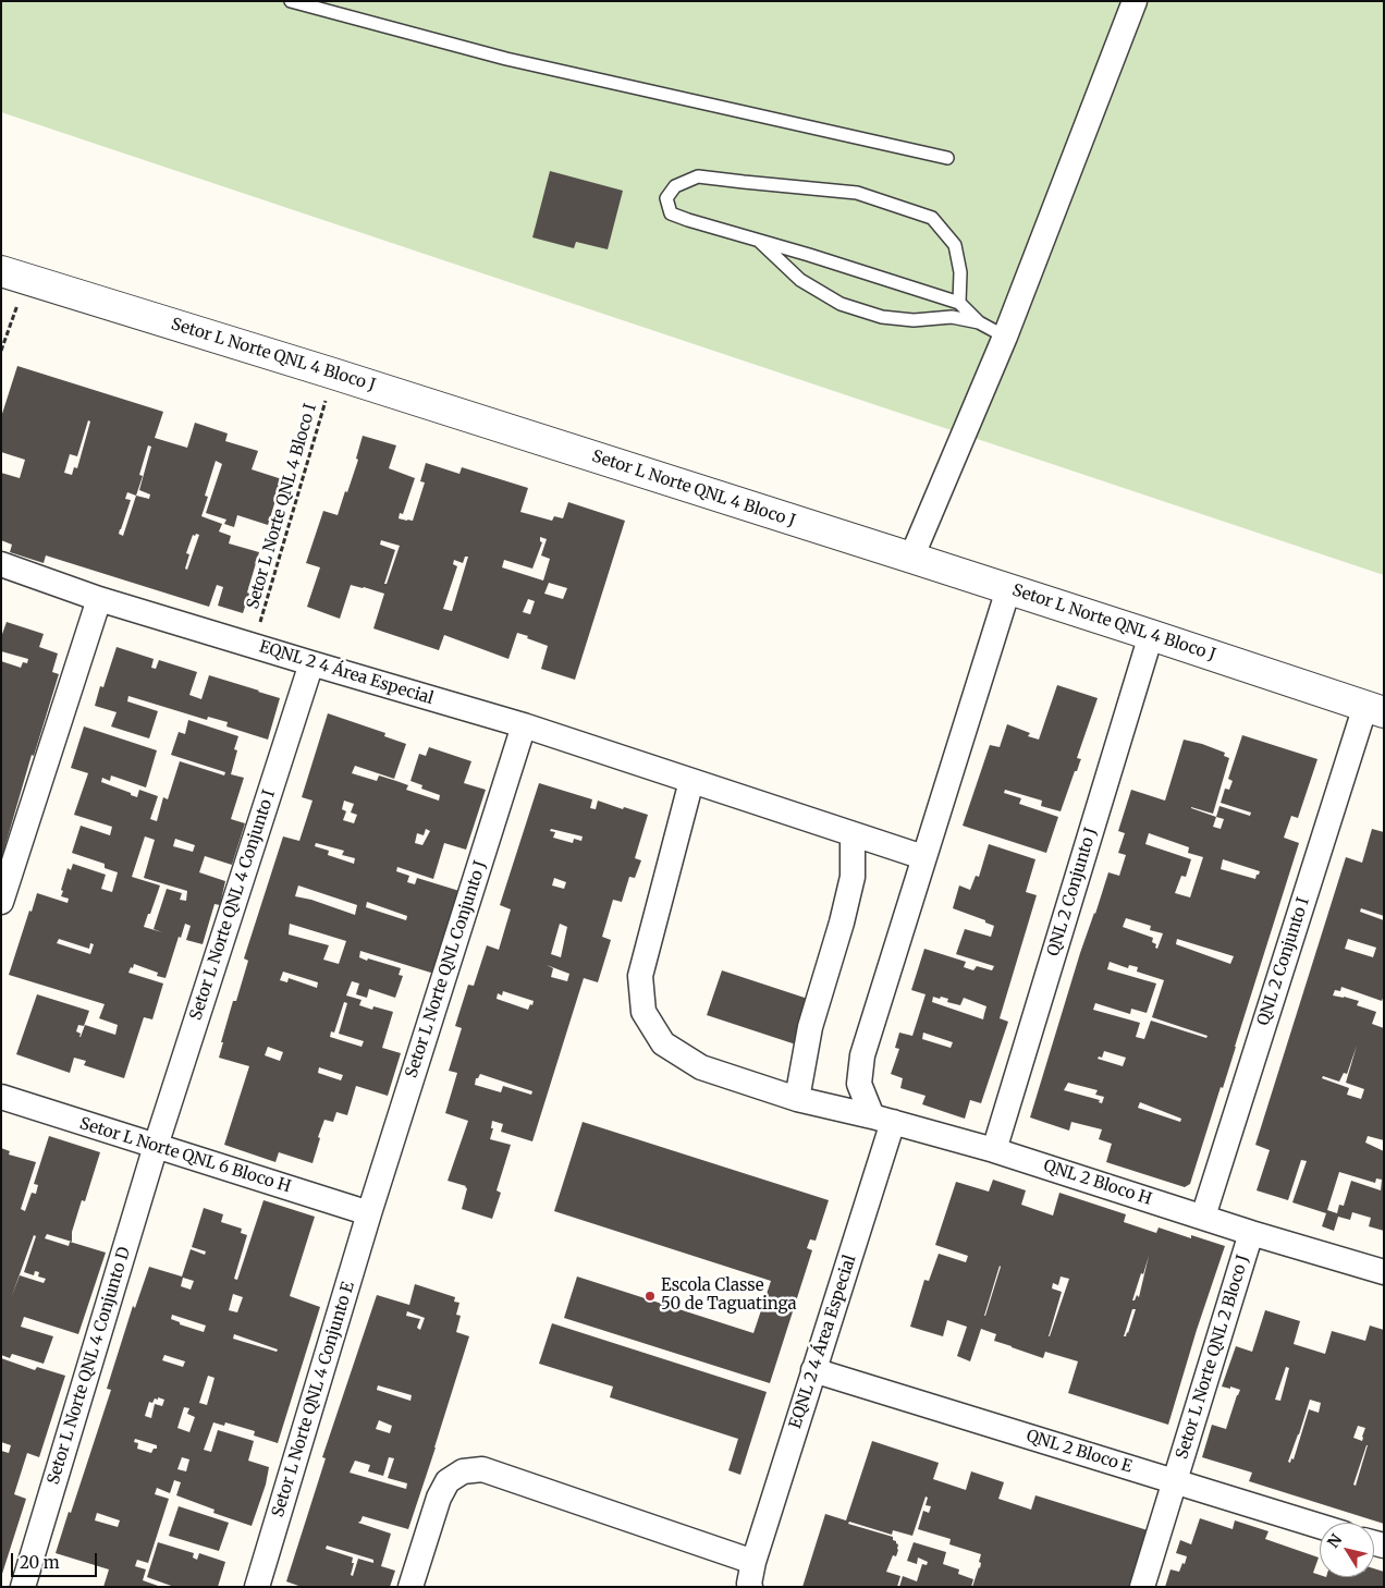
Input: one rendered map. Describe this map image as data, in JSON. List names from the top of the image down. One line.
{"streets":{"street":["Setor L Norte QNL 4 Bloco J","EQNL 2 4 Área Especial","QNL 2 Conjunto J","Setor L Norte QNL 4 Conjunto I","QNL 2 Conjunto I","Setor L Norte QNL Conjunto J","Setor L Norte QNL 6 Bloco H","QNL 2 Bloco H","Setor L Norte QNL 2 Bloco J","Setor L Norte QNL 4 Conjunto D","Setor L Norte QNL 4 Conjunto E","QNL 2 Bloco E"],"path":["Setor L Norte QNL 4 Bloco I"]},"crossings":[["Setor L Norte QNL 4 Bloco J","Setor L Norte QNL 4 Bloco I"],["Setor L Norte QNL 4 Bloco J","QNL 2 Conjunto J"],["Setor L Norte QNL 4 Bloco J","QNL 2 Conjunto I"],["Setor L Norte QNL 4 Bloco I","EQNL 2 4 Área Especial"],["EQNL 2 4 Área Especial","Setor L Norte QNL 4 Conjunto I"],["EQNL 2 4 Área Especial","Setor L Norte QNL Conjunto J"],["EQNL 2 4 Área Especial","QNL 2 Bloco H"],["EQNL 2 4 Área Especial","QNL 2 Bloco E"],["QNL 2 Conjunto J","QNL 2 Bloco H"],["Setor L Norte QNL 4 Conjunto I","Setor L Norte QNL 6 Bloco H"],["Setor L Norte QNL 4 Conjunto I","Setor L Norte QNL 4 Conjunto D"],["QNL 2 Conjunto I","QNL 2 Bloco H"],["Setor L Norte QNL Conjunto J","Setor L Norte QNL 6 Bloco H"],["Setor L Norte QNL Conjunto J","Setor L Norte QNL 4 Conjunto E"],["Setor L Norte QNL 6 Bloco H","Setor L Norte QNL 4 Conjunto D"],["Setor L Norte QNL 6 Bloco H","Setor L Norte QNL 4 Conjunto E"],["QNL 2 Bloco H","Setor L Norte QNL 2 Bloco J"],["Setor L Norte QNL 2 Bloco J","QNL 2 Bloco E"]],"places":["Escola Classe 50 de Taguatinga"],"scale_bar":"20 m","north":"top left"}
